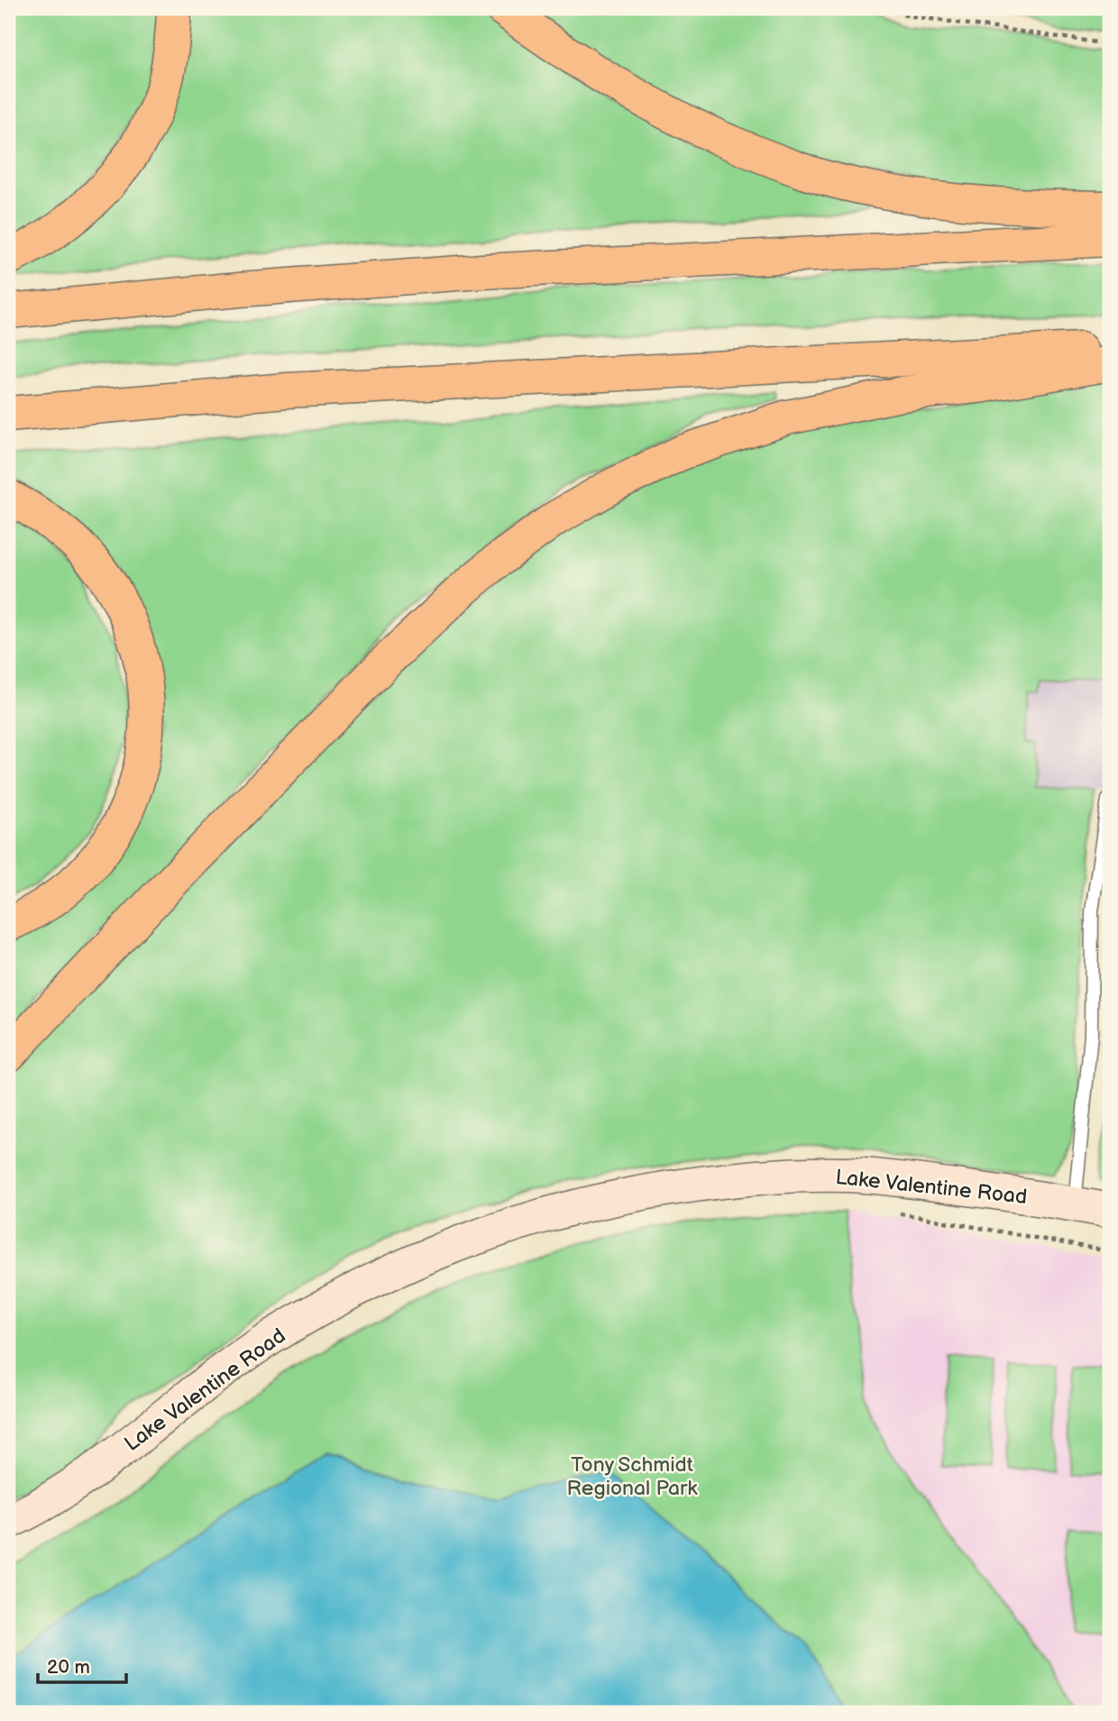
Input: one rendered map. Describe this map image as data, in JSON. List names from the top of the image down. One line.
{"streets":{"street":["Lake Valentine Road"]},"parks":["Tony Schmidt Regional Park"],"scale_bar":"20 m"}
